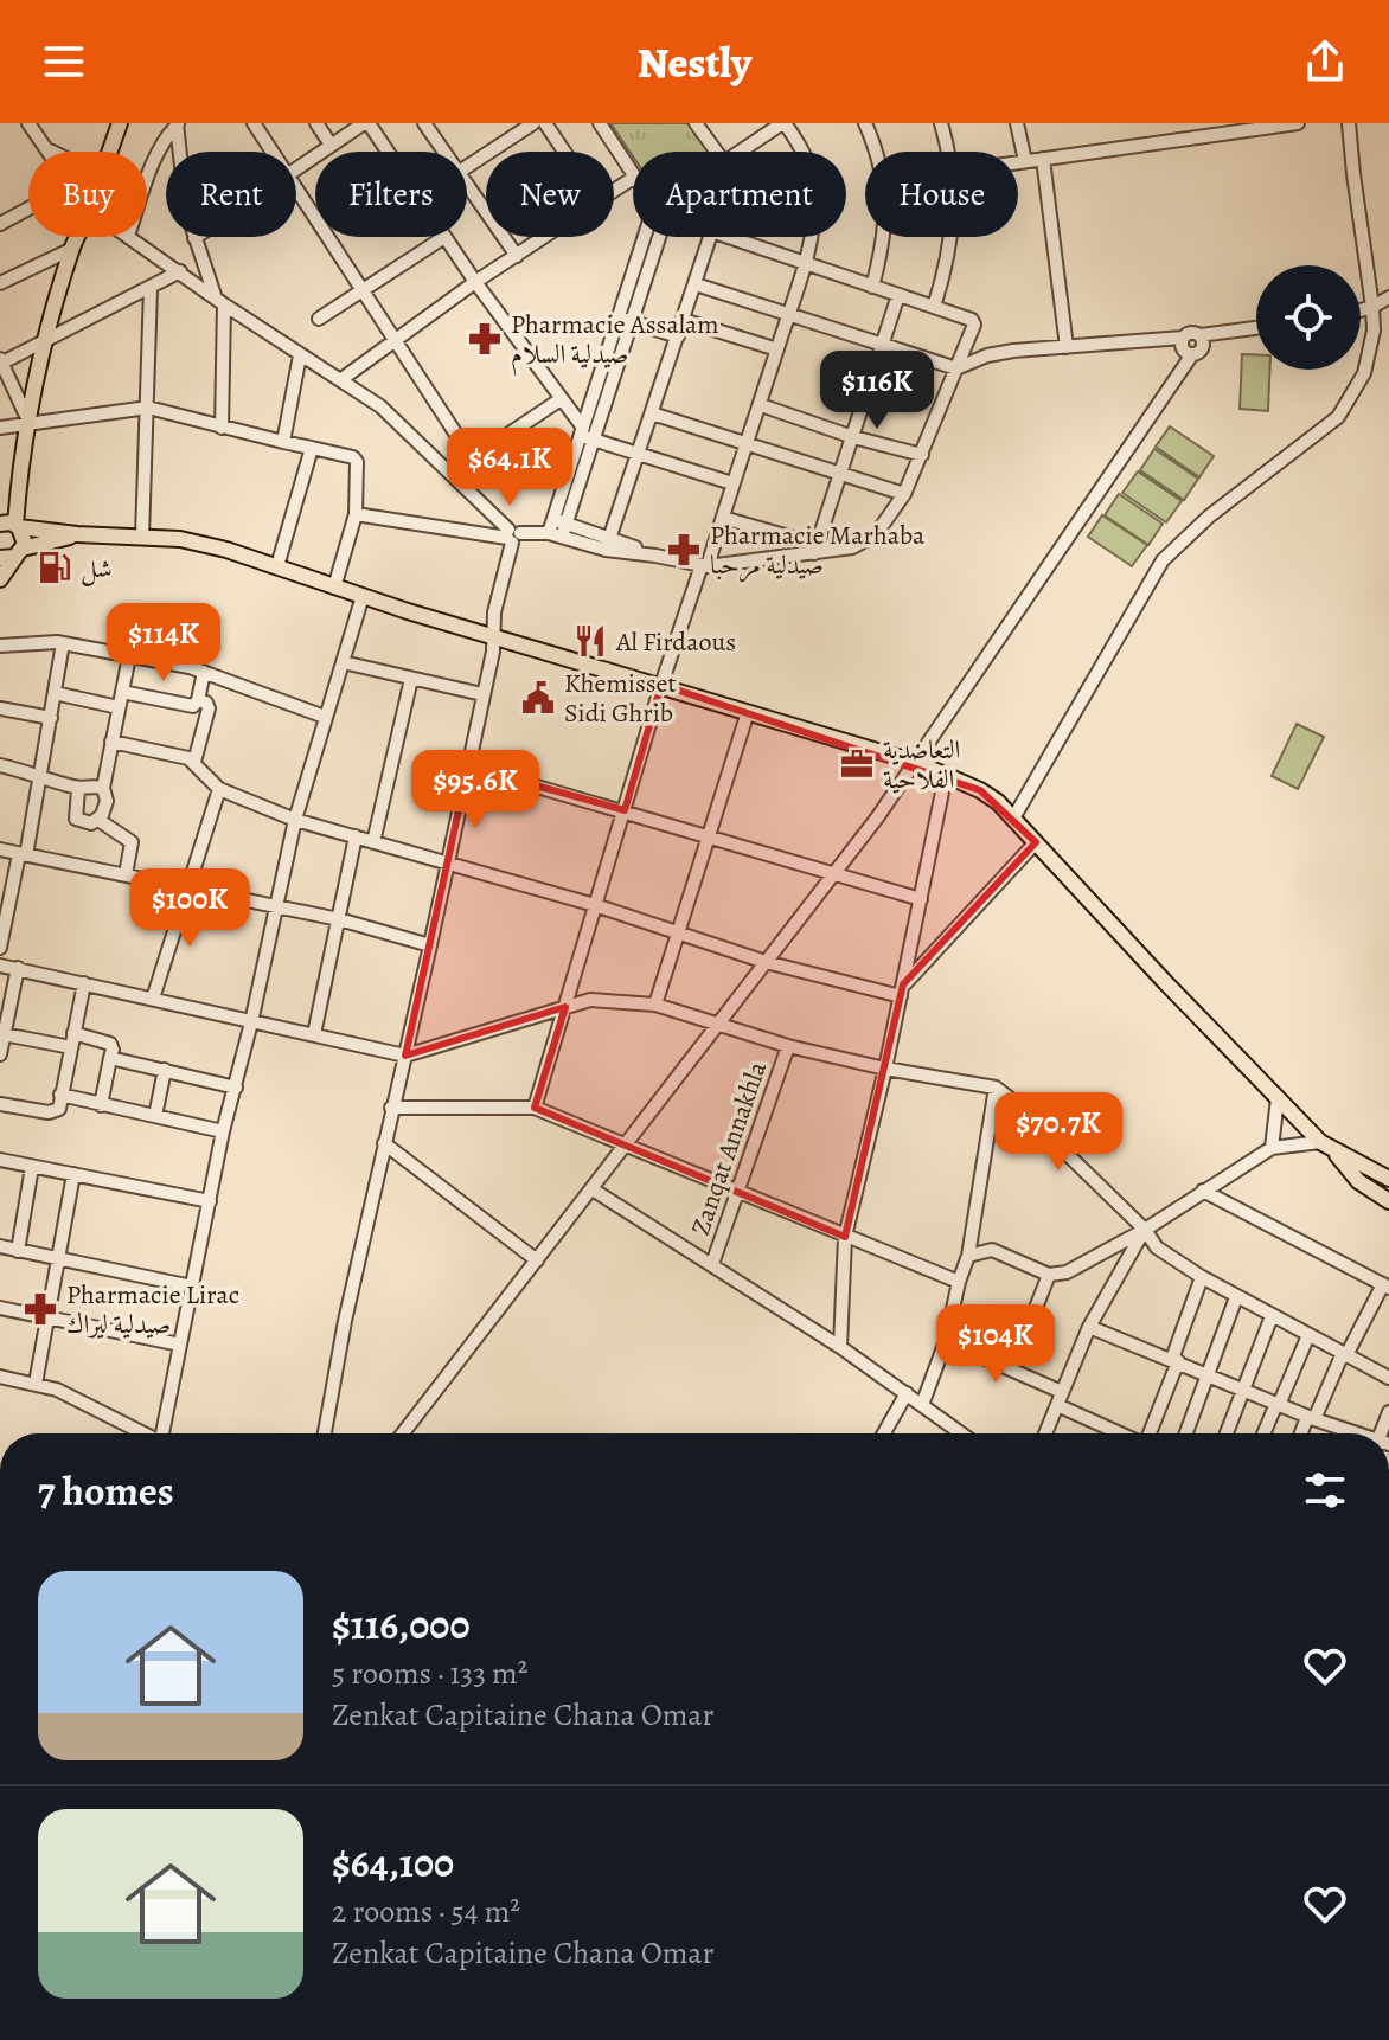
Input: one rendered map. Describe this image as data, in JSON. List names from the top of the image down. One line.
{"streets":{"street":["Zanqat Annakhla"]},"places":{"pharmacy":["Pharmacie Assalam صيدلية السلام","Pharmacie Marhaba صيدلية مرحبا","Pharmacie Lirac صيدلية ليراك"],"fuel station":["شل"],"restaurant":["Al Firdaous"],"public building":["Khemisset Sidi Ghrib"],"office":["التعاضدية الفلاحية"]},"page":{"header":"Nestly","chip":["Buy","Rent","Filters","New","Apartment","House"],"price":["$116K","$64.1K","$114K","$95.6K","$100K","$70.7K","$104K"],"heading":"7 homes","list":[{"name":"$116,000","note":"5 rooms · 133 m² · Zenkat Capitaine Chana Omar"},{"name":"$64,100","note":"2 rooms · 54 m² · Zenkat Capitaine Chana Omar"}]}}
